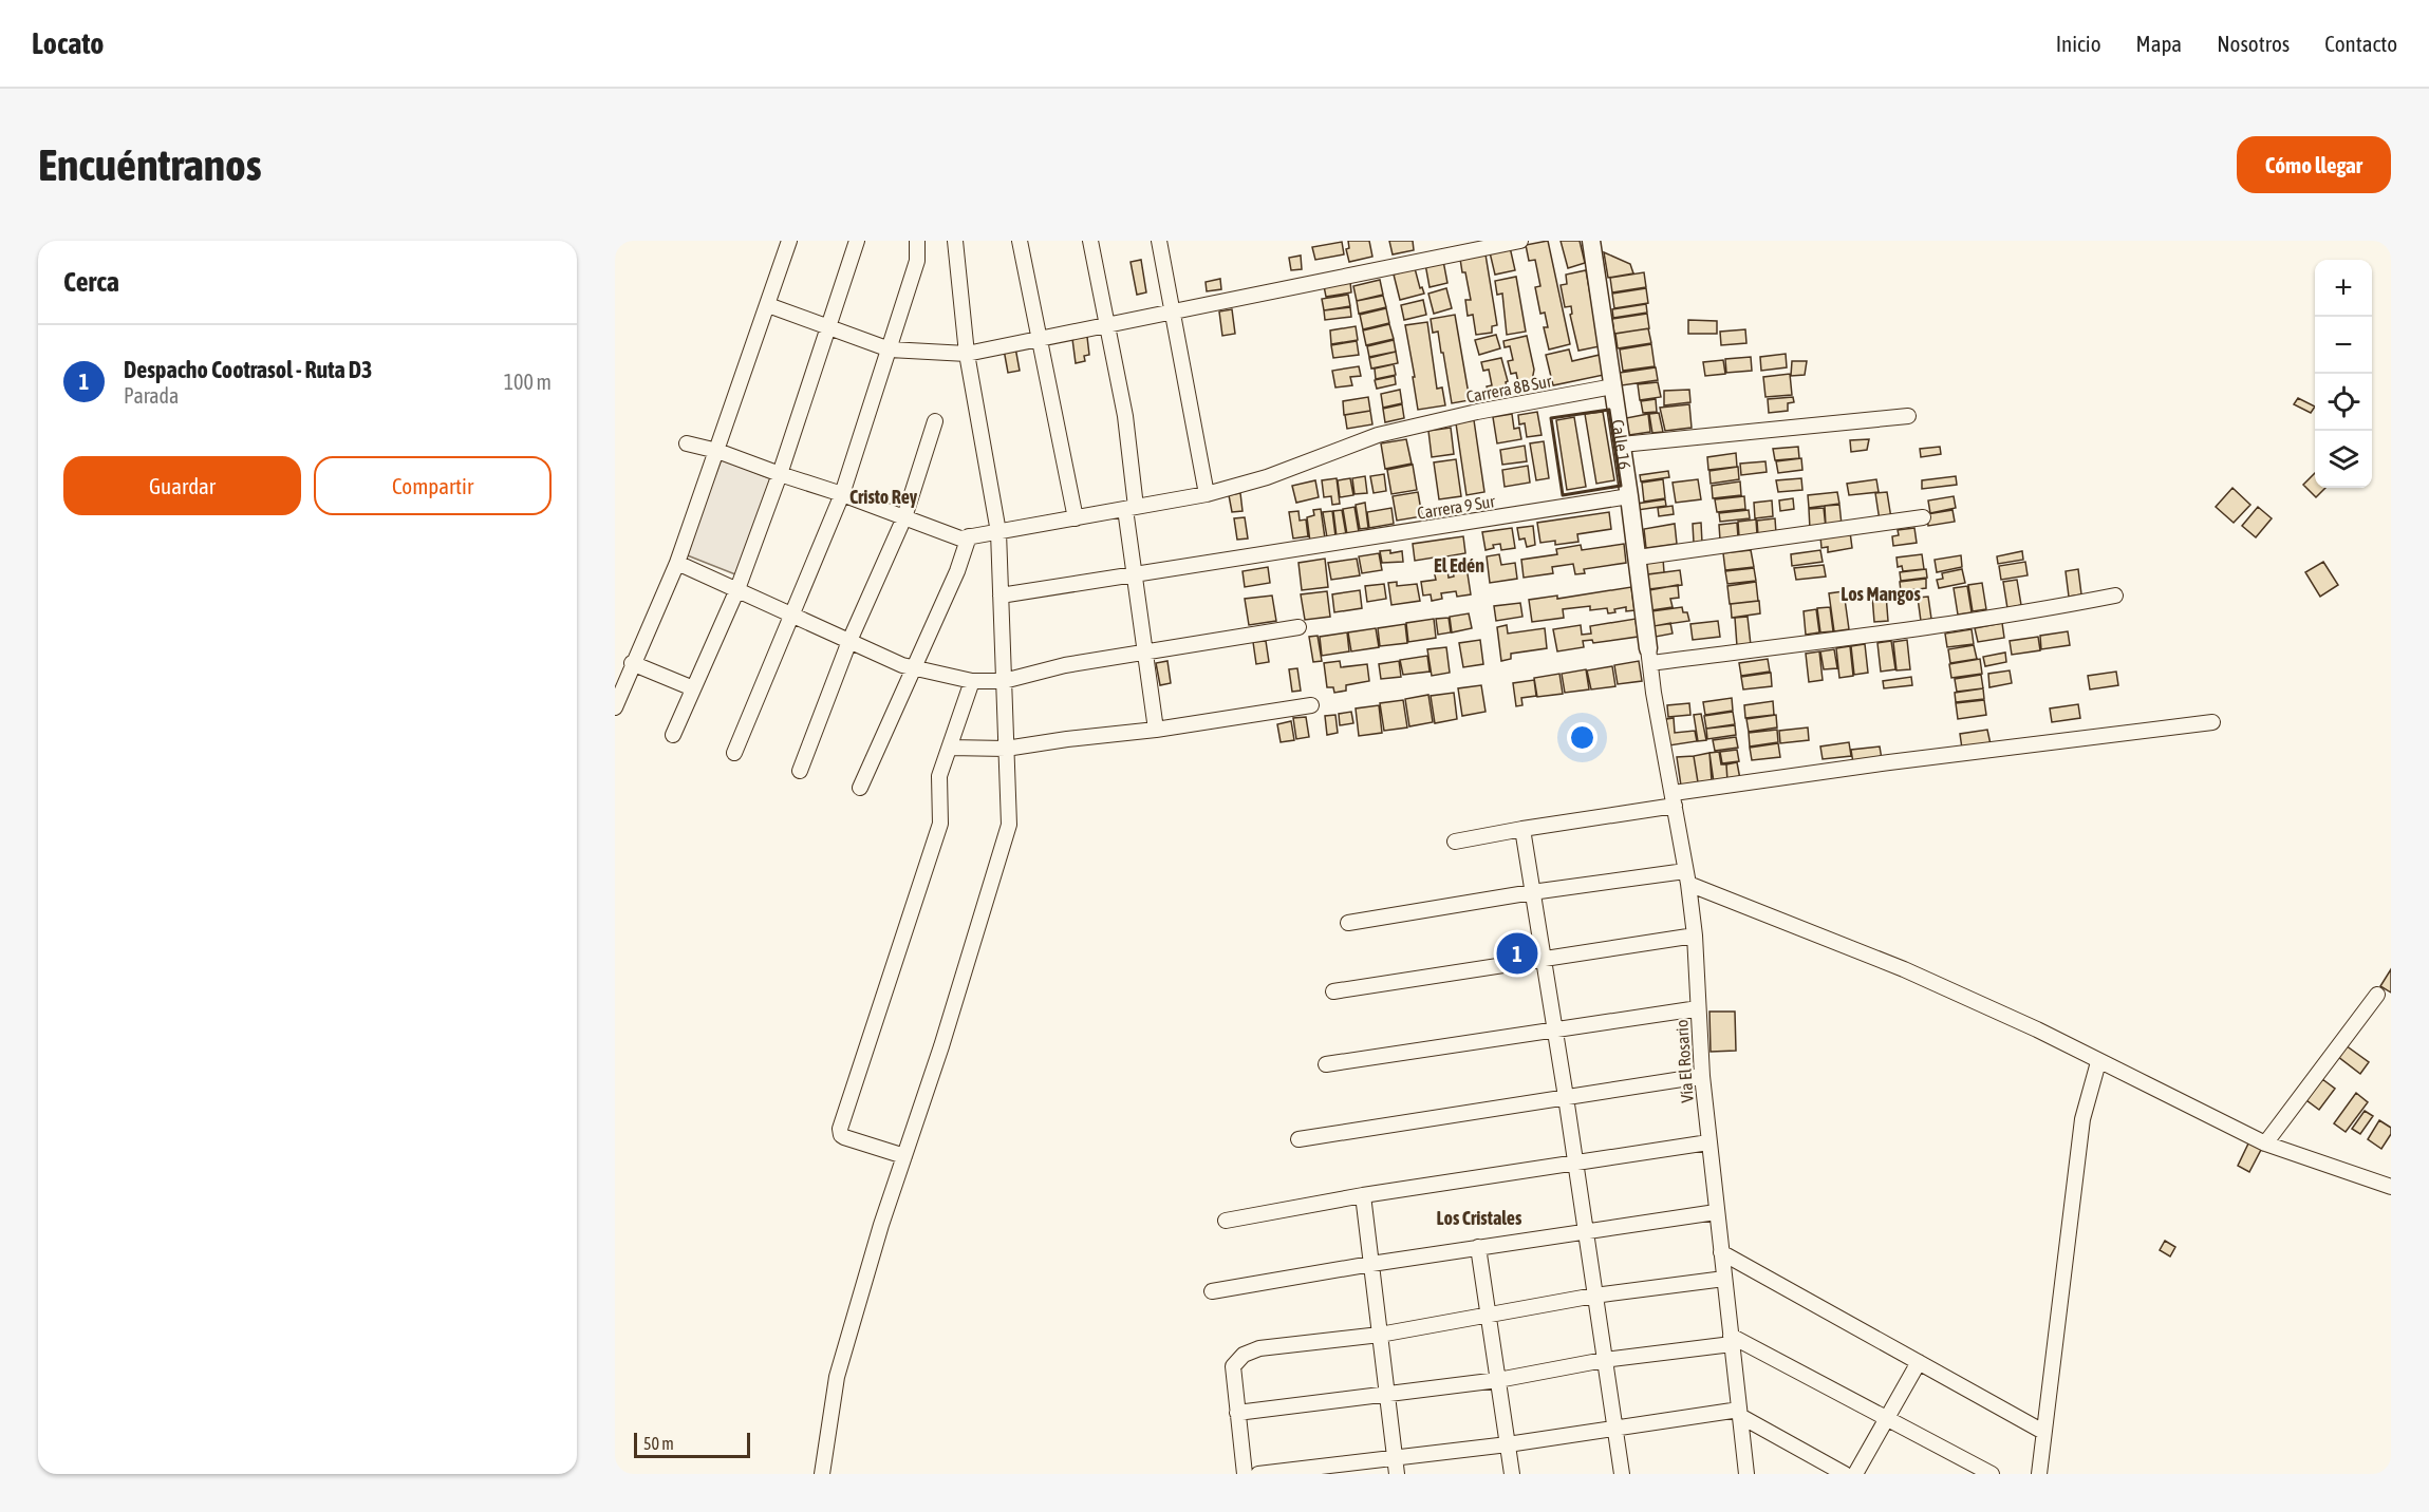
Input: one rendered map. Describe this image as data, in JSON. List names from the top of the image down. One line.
{"streets":{"street":["Carrera 8B Sur","Calle 16","Carrera 9 Sur","Vía El Rosario"]},"crossings":[["Carrera 8B Sur","Calle 16"],["Calle 16","Carrera 9 Sur"],["Calle 16","Vía El Rosario"]],"districts":["Cristo Rey","El Edén","Los Mangos","Los Cristales"],"scale_bar":"50 m","page":{"header":"Locato","nav":["Inicio","Mapa","Nosotros","Contacto"],"buttons":["Cómo llegar",["Guardar","Compartir"]],"title":"Encuéntranos","heading":"Cerca","map_buttons":["+","−"],"list":[{"mark":"1","name":"Despacho Cootrasol - Ruta D3","note":"Parada","value":"100 m"}],"pins":"1","scale":"50 m"}}
